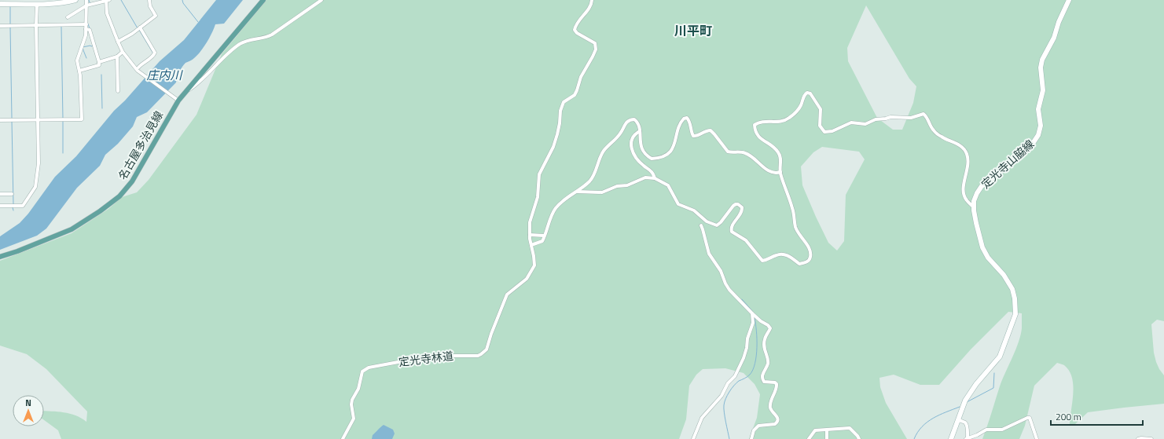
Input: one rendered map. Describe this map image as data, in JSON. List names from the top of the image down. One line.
{"streets":{"main road":["名古屋多治見線","定光寺山脇線"],"street":["定光寺林道"]},"districts":["川平町"],"water":["庄内川"],"scale_bar":"200 m","north":"top"}
